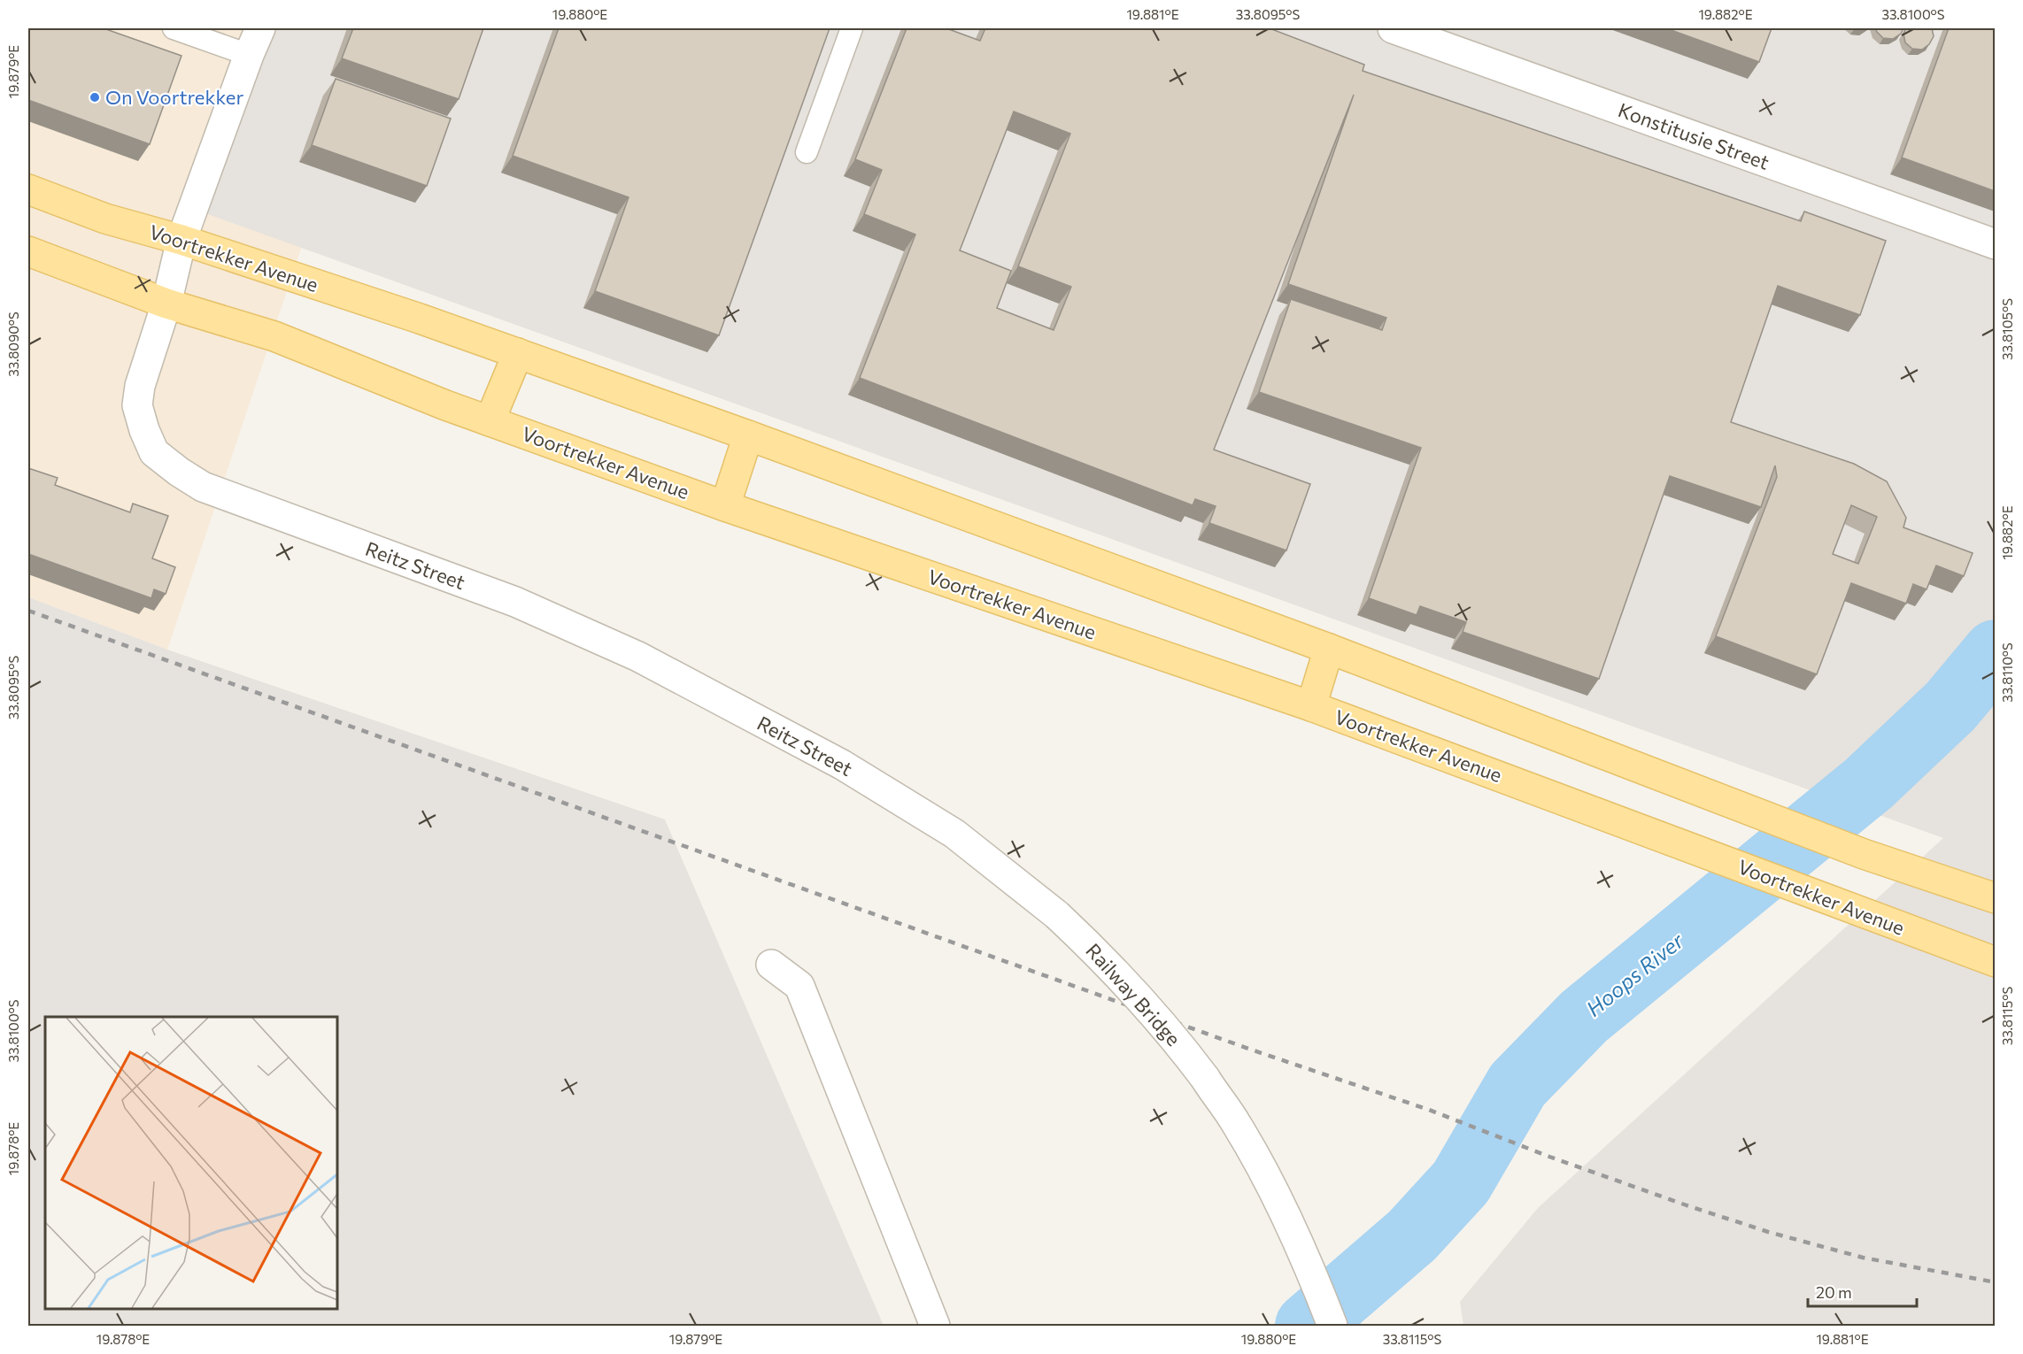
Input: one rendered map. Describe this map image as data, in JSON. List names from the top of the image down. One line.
{"streets":{"main road":["Voortrekker Avenue"],"street":["Konstitusie Street","Reitz Street","Railway Bridge"]},"crossings":[["Voortrekker Avenue","Reitz Street"],["Reitz Street","Railway Bridge"]],"water":["Hoops River"],"places":["On Voortrekker"],"scale_bar":"20 m","coordinates":["19.880°E","19.881°E","33.8095°S","19.882°E","33.8100°S","19.879°E","33.8105°S","33.8090°S","33.8110°S","33.8115°S","19.878°E"]}
